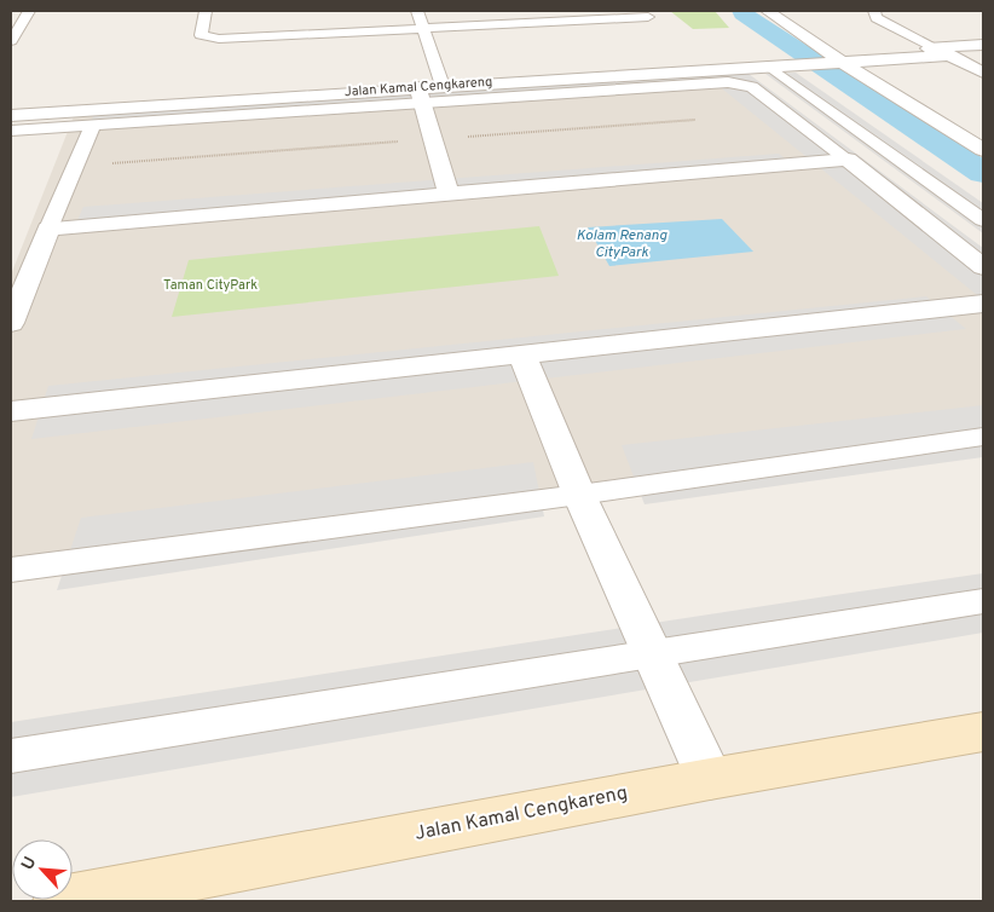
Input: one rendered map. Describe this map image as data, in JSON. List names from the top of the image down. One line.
{"streets":{"street":["Jalan Kamal Cengkareng"]},"water":["Kolam Renang CityPark"],"parks":["Taman CityPark"],"north":"top left"}
